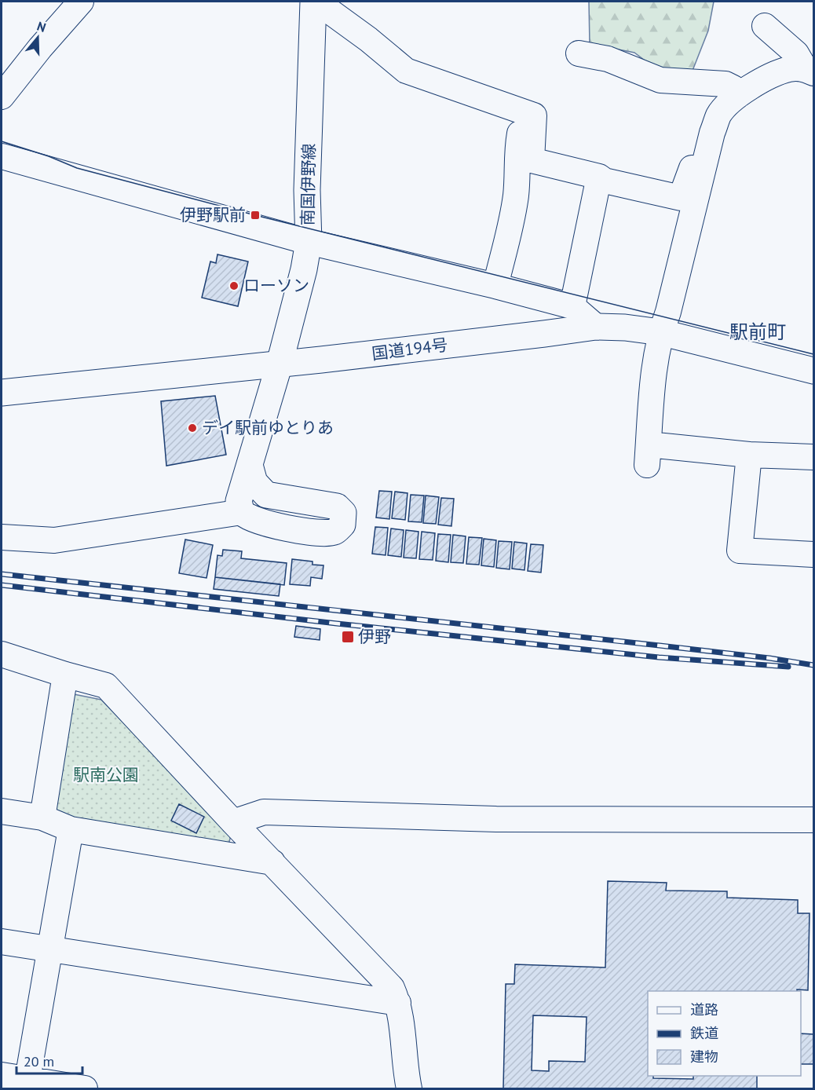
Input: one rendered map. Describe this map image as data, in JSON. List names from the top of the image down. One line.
{"streets":{"main road":["南国伊野線","国道194号"]},"crossings":[["南国伊野線","国道194号"]],"districts":["駅前町"],"parks":["駅南公園"],"places":{"transit":["伊野駅前","伊野"],"other":["ローソン","デイ駅前ゆとりあ"]},"legend":["道路","鉄道","建物"],"scale_bar":"20 m","north":"top"}
